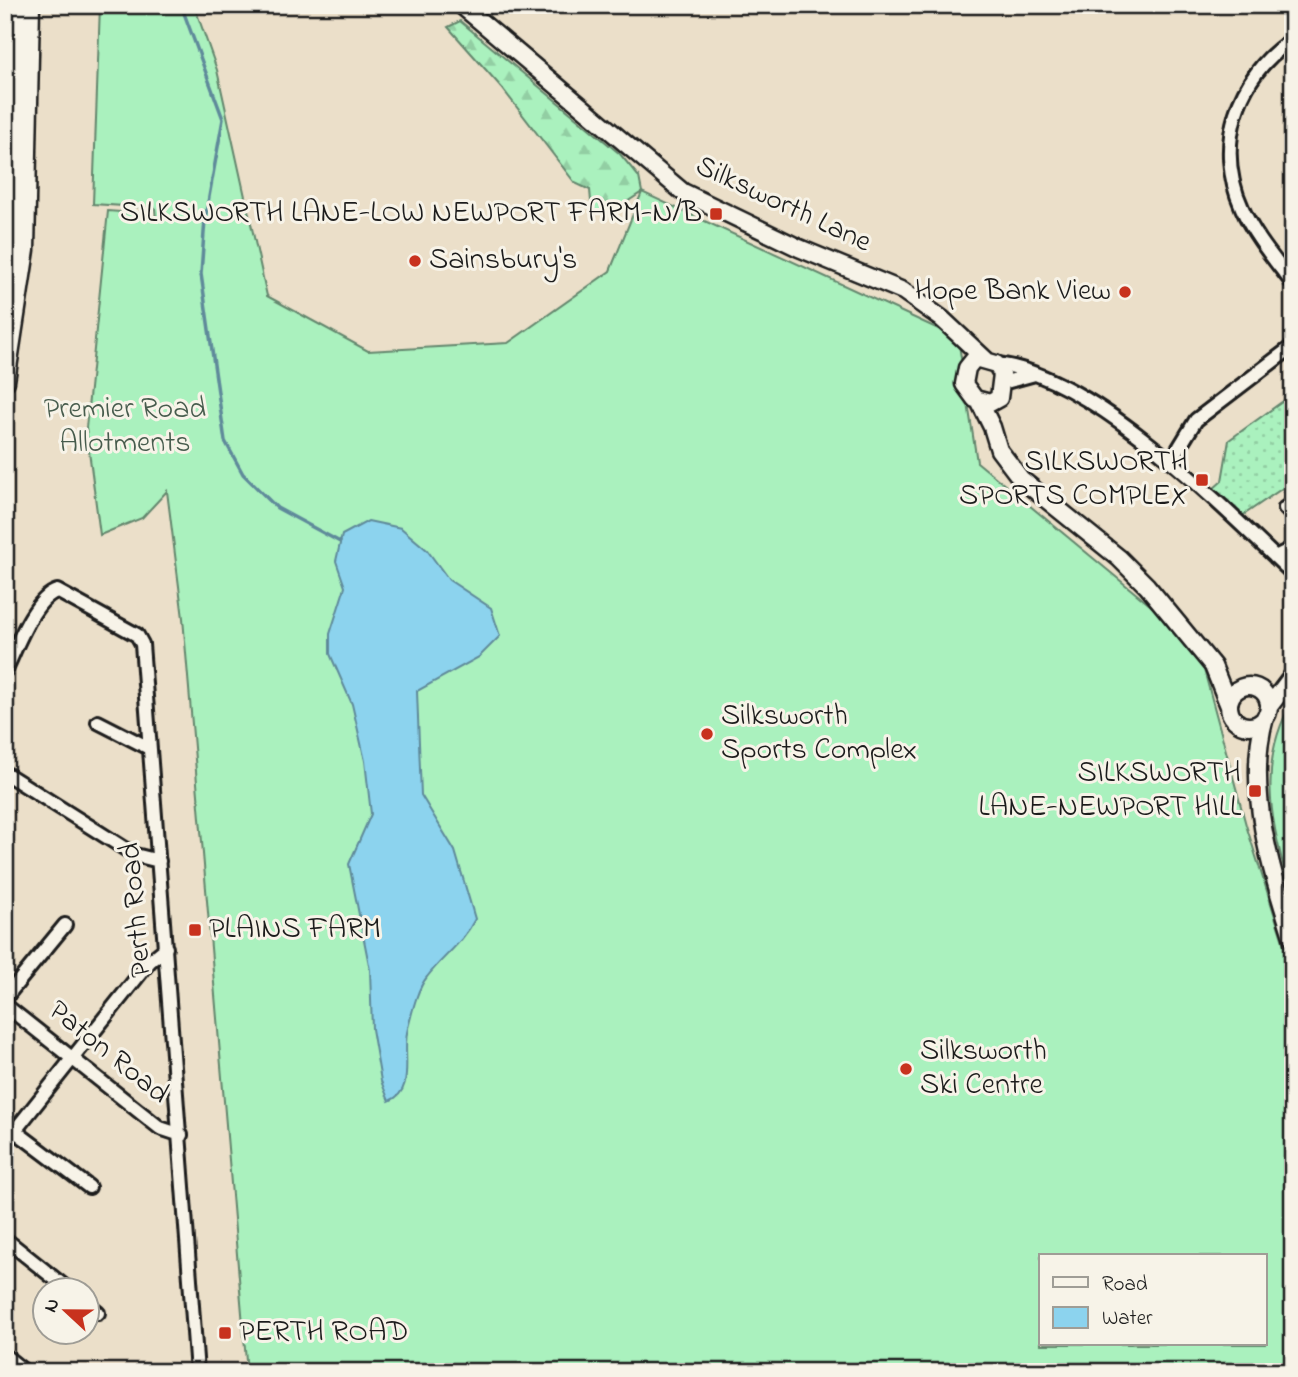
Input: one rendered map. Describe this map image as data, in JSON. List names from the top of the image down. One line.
{"streets":{"street":["Silksworth Lane","Perth Road","Paton Road"]},"crossings":[["Perth Road","Paton Road"]],"parks":["Premier Road Allotments"],"places":{"transit":["SILKSWORTH LANE-LOW NEWPORT FARM-N/B","SILKSWORTH SPORTS COMPLEX","SILKSWORTH LANE-NEWPORT HILL","PLAINS FARM","PERTH ROAD"],"other":["Sainsbury's","Hope Bank View","Silksworth Sports Complex","Silksworth Ski Centre"]},"legend":["Road","Water"],"north":"left"}
